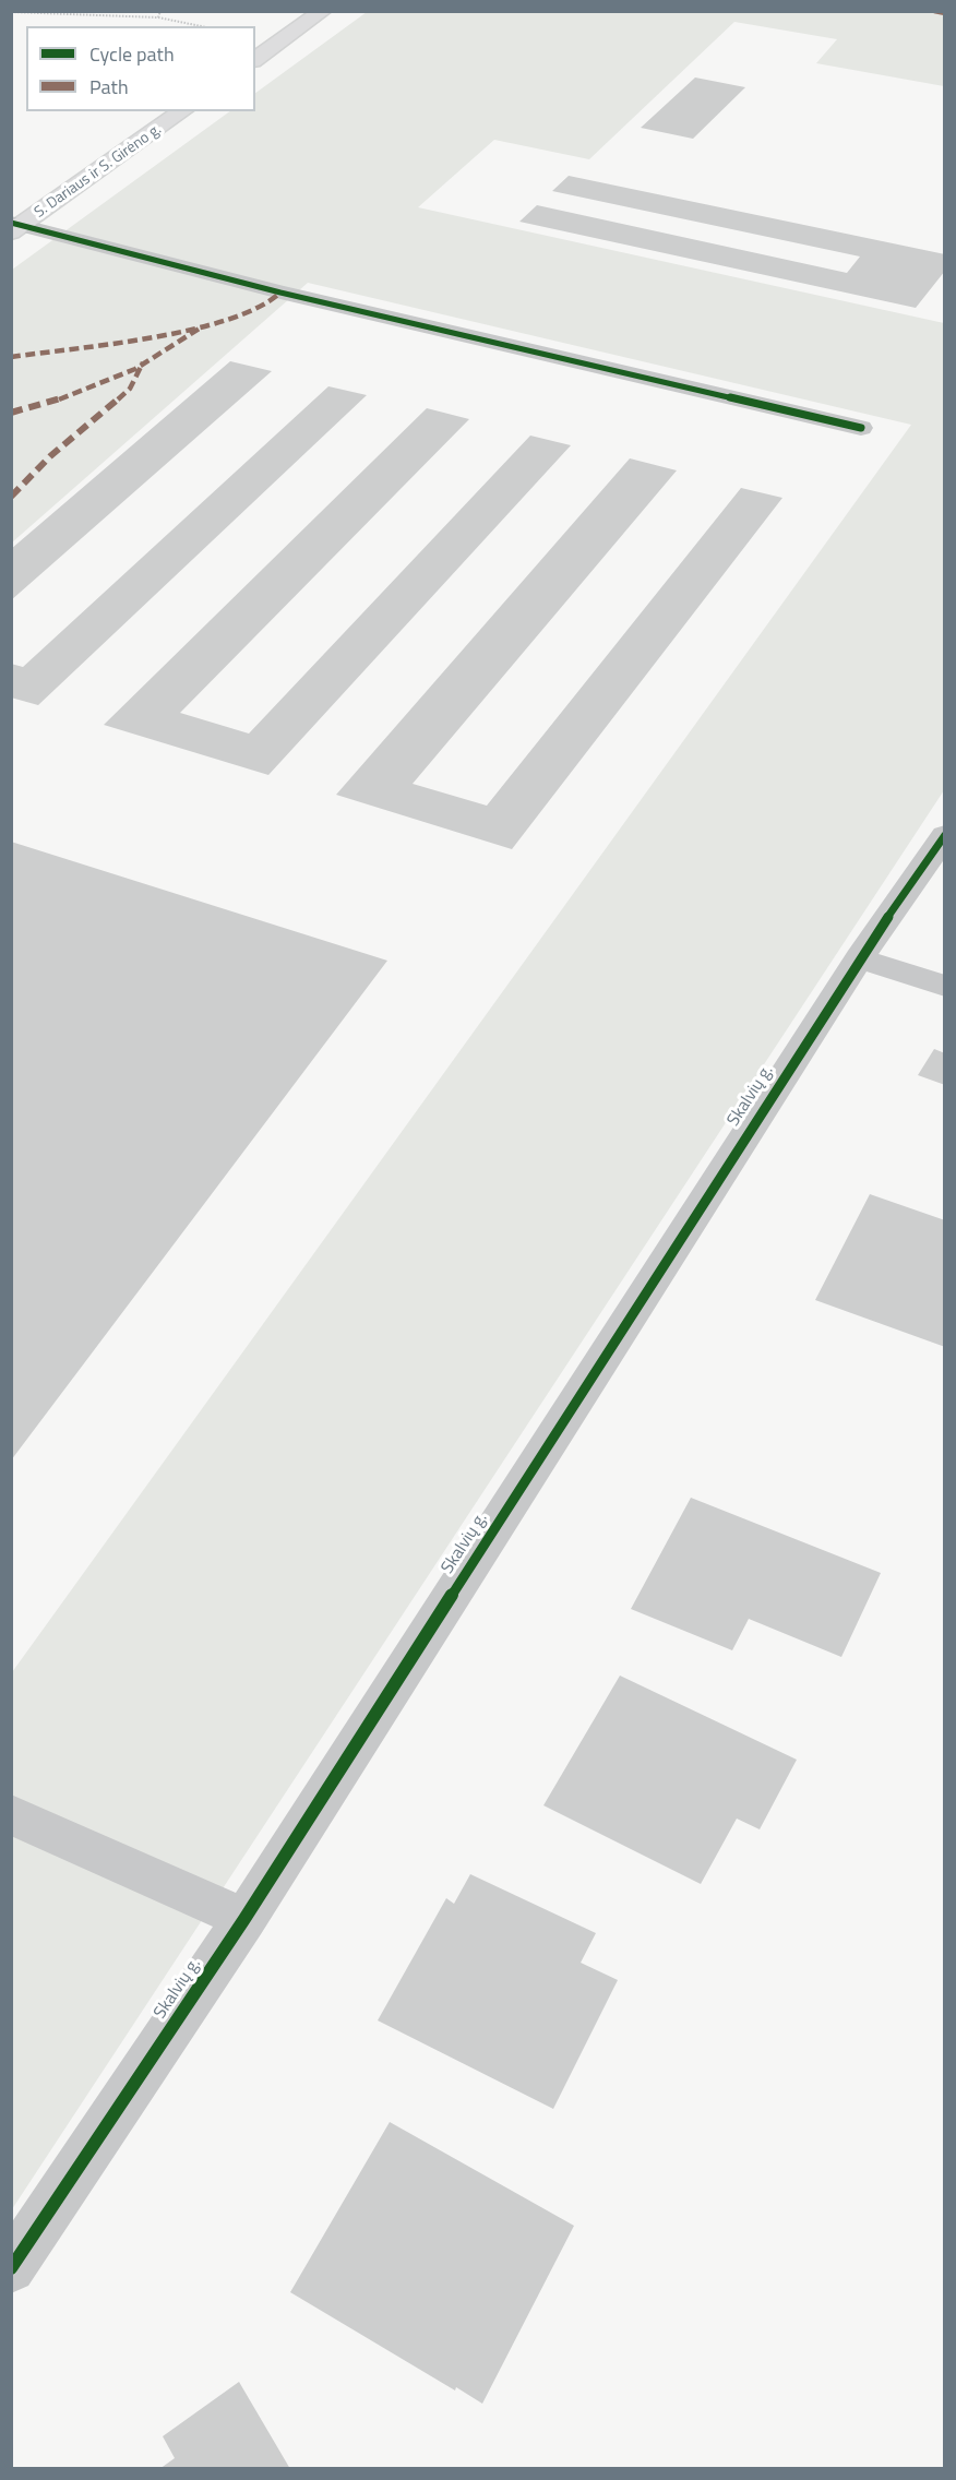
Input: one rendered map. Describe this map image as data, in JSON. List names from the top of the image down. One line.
{"streets":{"street":["S. Dariaus ir S. Girėno g.","Skalvių g."]},"legend":["Cycle path","Path"]}
